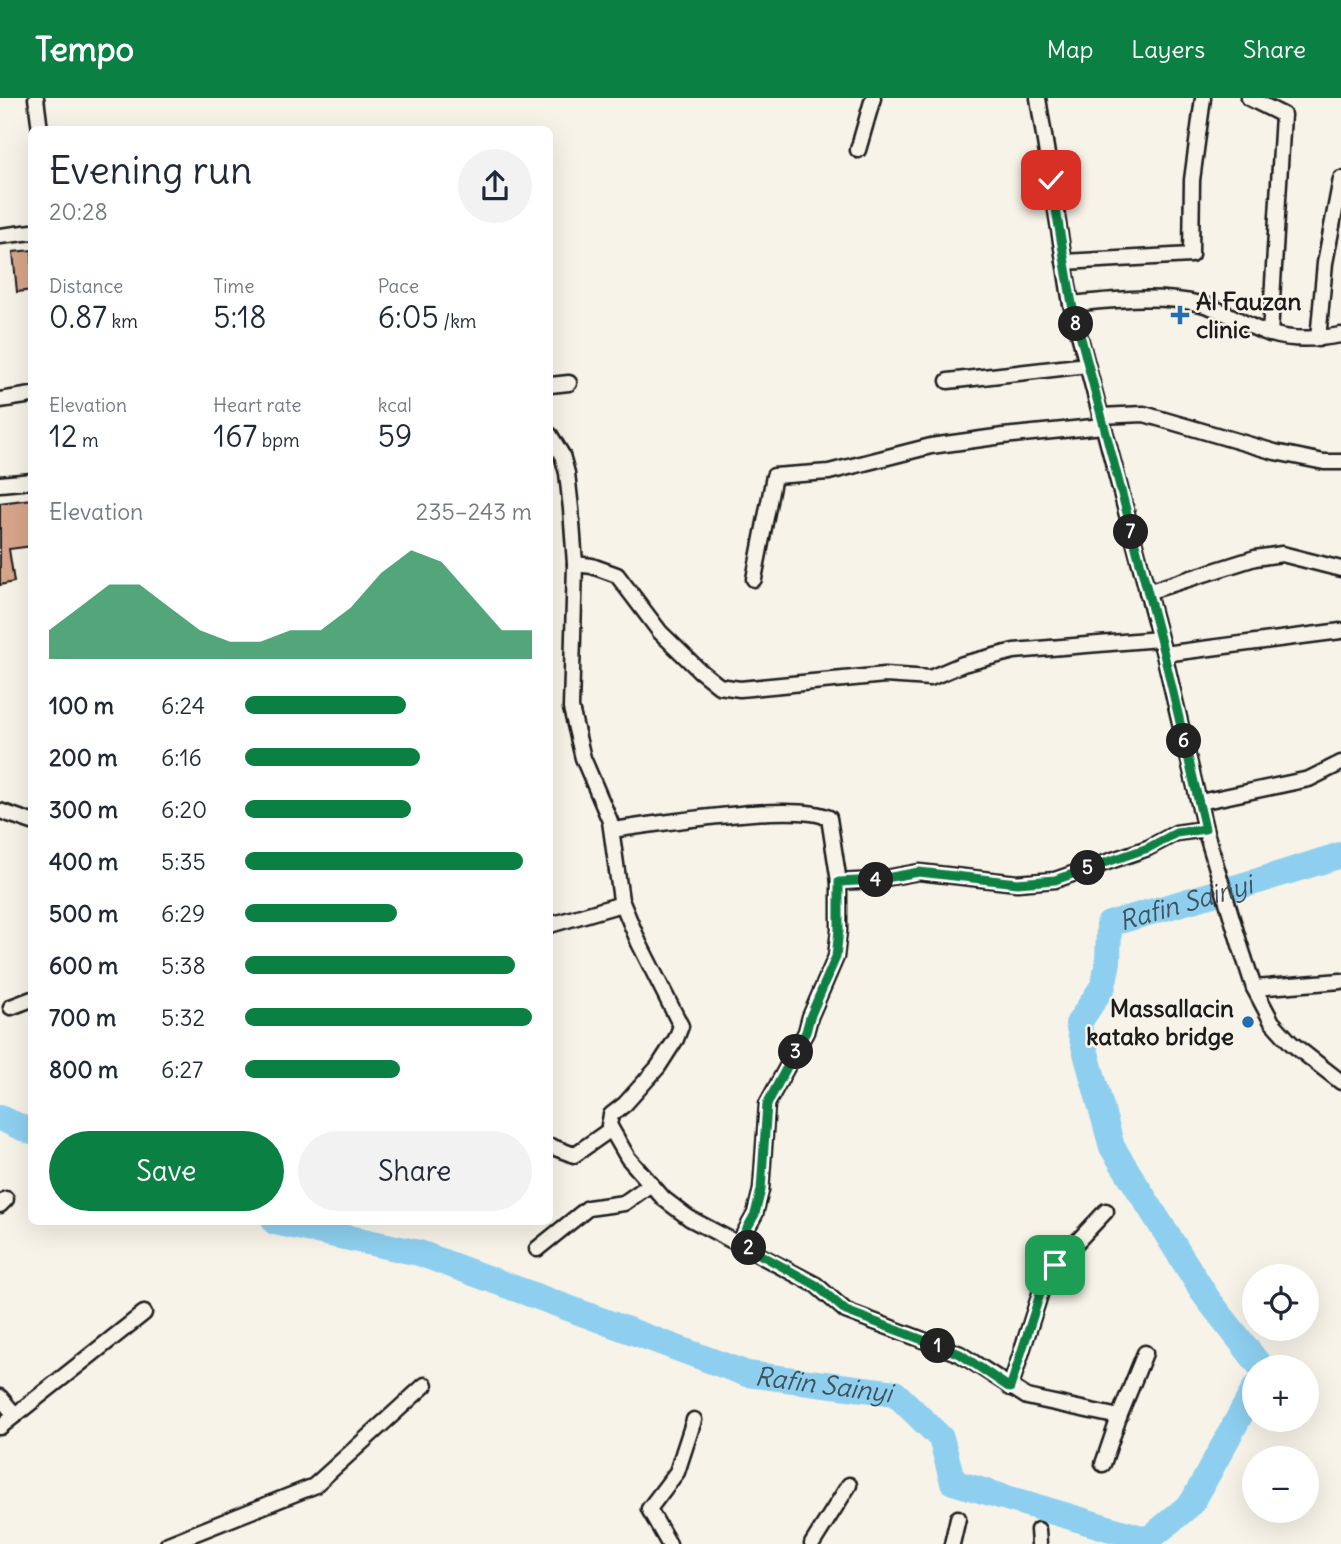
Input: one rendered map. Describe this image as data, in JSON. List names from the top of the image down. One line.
{"water":["Rafin Sainyi"],"places":{"health":["Al Fauzan clinic"],"other":["Massallacin katako bridge"]},"page":{"header":"Tempo","nav":["Map","Layers","Share"],"heading":["Evening run","20:28"],"stats":[["Distance","0.87 km"],["Time","5:18"],["Pace","6:05 /km"],["Elevation","12 m"],["Heart rate","167 bpm"],["kcal","59"]],"pins":["8","7","6","5","4","3","2","1"],"chart":["Elevation","235–243 m"],"list":[{"name":"100 m","note":"6:24"},{"name":"200 m","note":"6:16"},{"name":"300 m","note":"6:20"},{"name":"400 m","note":"5:35"},{"name":"500 m","note":"6:29"},{"name":"600 m","note":"5:38"},{"name":"700 m","note":"5:32"},{"name":"800 m","note":"6:27"}],"buttons":["Save","Share"],"map_buttons":["+","−"]}}
